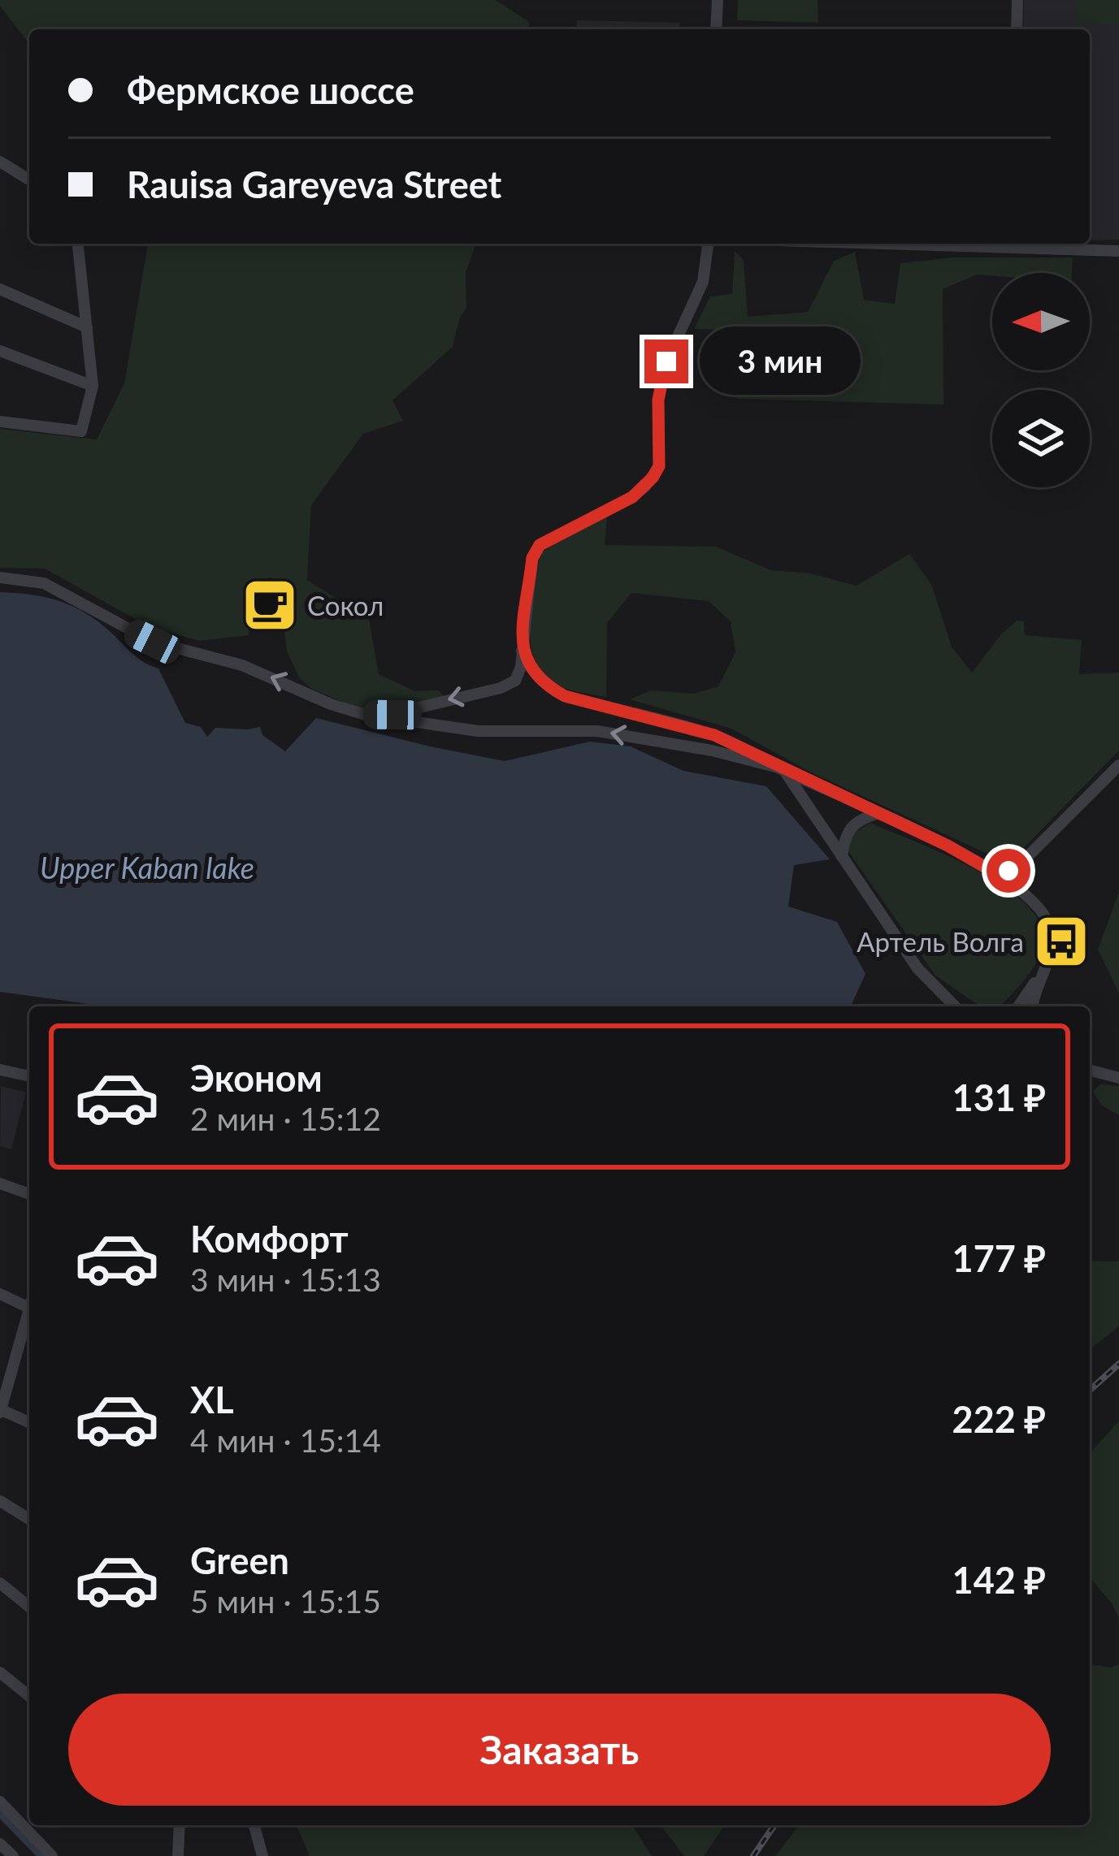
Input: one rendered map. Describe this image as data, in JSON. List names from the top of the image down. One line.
{"water":["Upper Kaban lake"],"places":{"cafe":["Сокол"],"bus stop":["Артель Волга"]},"north":"left","page":{"banner":["Фермское шоссе","Rauisa Gareyeva Street"],"bubble":"3 мин","list":[{"name":"Эконом","note":"2 мин · 15:12","value":"131 ₽"},{"name":"Комфорт","note":"3 мин · 15:13","value":"177 ₽"},{"name":"XL","note":"4 мин · 15:14","value":"222 ₽"},{"name":"Green","note":"5 мин · 15:15","value":"142 ₽"}],"buttons":"Заказать"}}
